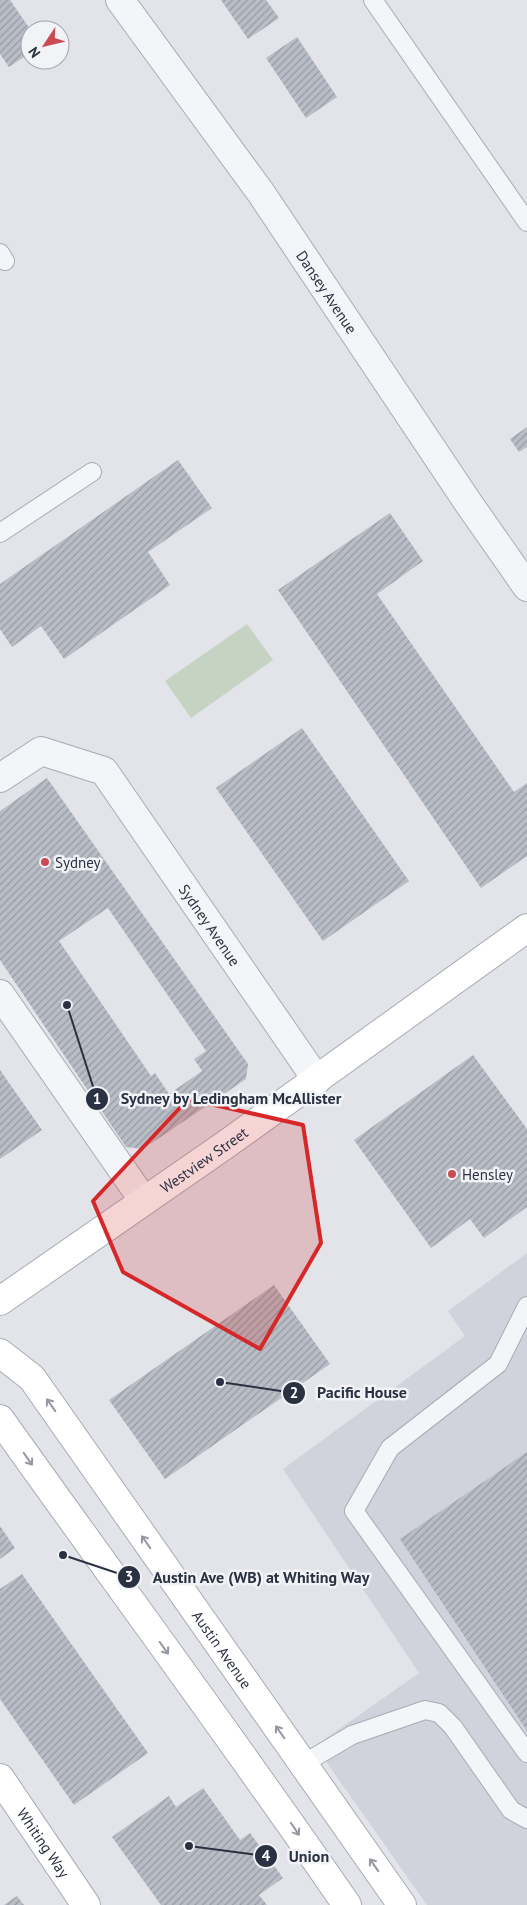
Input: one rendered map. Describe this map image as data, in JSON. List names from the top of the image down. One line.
{"streets":{"main road":["Westview Street","Austin Avenue","Whiting Way"],"street":["Dansey Avenue","Sydney Avenue"]},"crossings":[["Sydney Avenue","Westview Street"]],"places":["Sydney","Sydney by Ledingham McAllister","Hensley","Pacific House","Austin Ave (WB) at Whiting Way","Union"],"north":"bottom left"}
